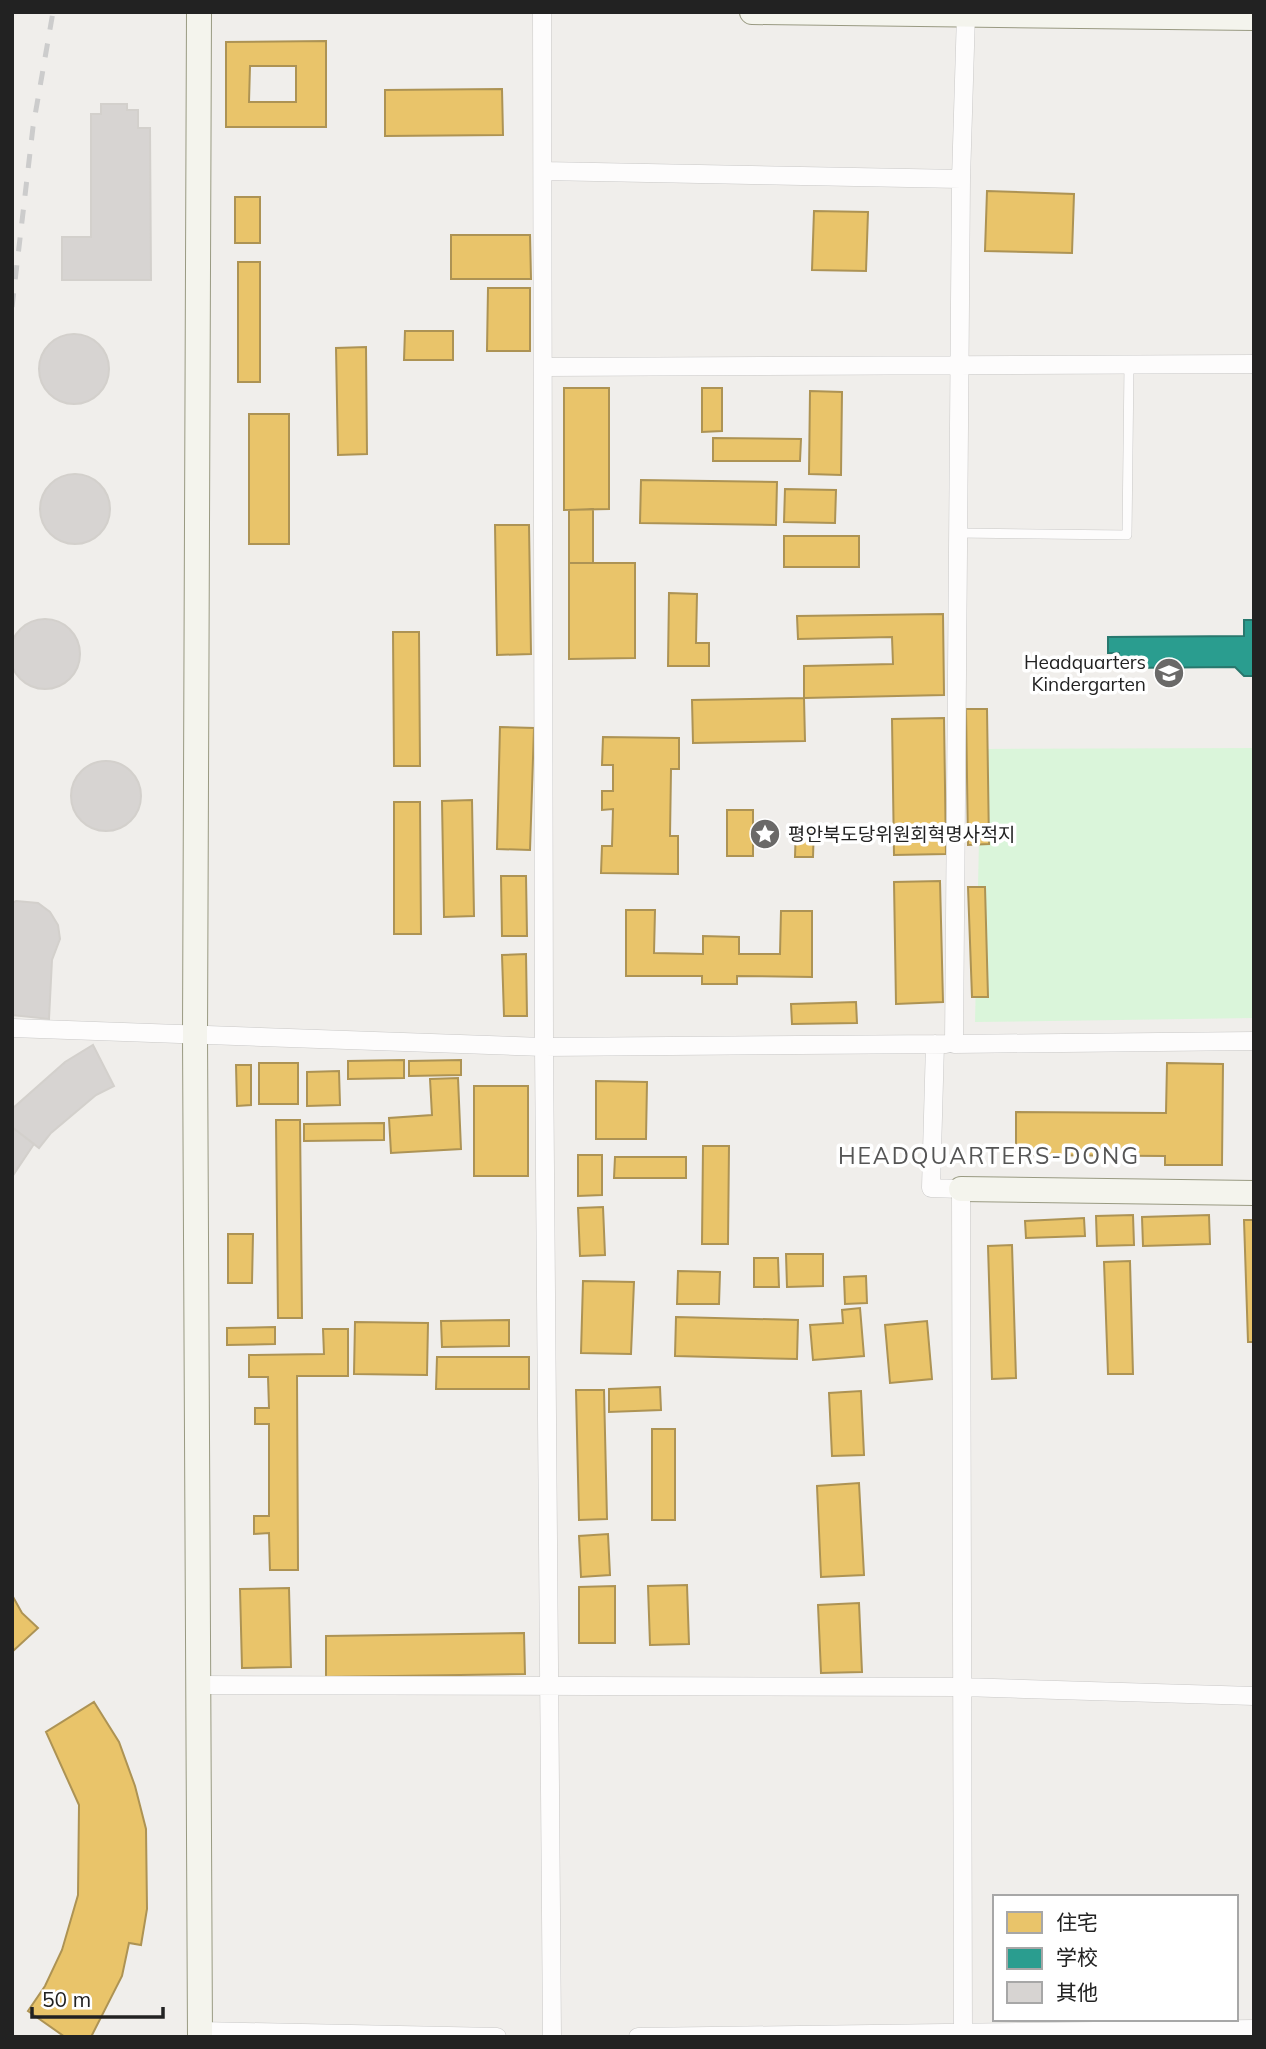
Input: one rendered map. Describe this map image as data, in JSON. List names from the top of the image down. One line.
{"districts":["HEADQUARTERS-DONG"],"places":{"school or university":["Headquarters Kindergarten"],"place":["평안북도당위원회혁명사적지"]},"legend":["住宅","学校","其他"],"scale_bar":"50 m"}
